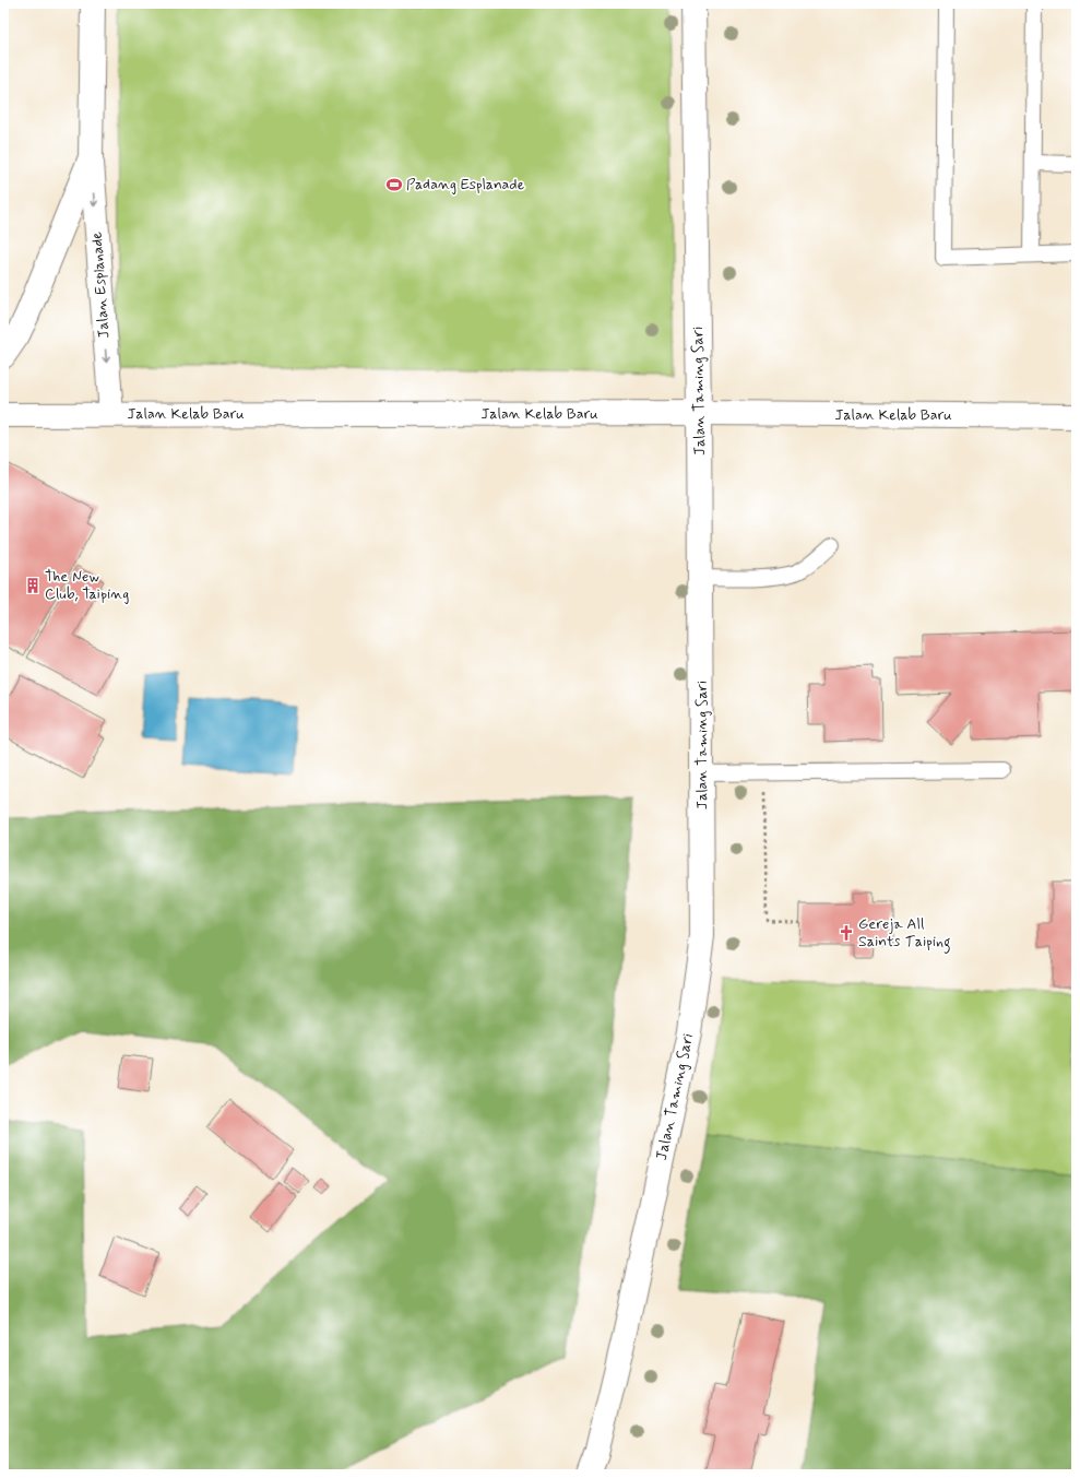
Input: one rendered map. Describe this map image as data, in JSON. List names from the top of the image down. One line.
{"streets":{"street":["Jalan Esplanade","Jalan Taming Sari","Jalan Kelab Baru"]},"crossings":[["Jalan Esplanade","Jalan Kelab Baru"],["Jalan Taming Sari","Jalan Kelab Baru"]],"one_way":["Jalan Esplanade"],"places":{"sports":["Padang Esplanade"],"building":["The New Club, Taiping"],"church":["Gereja All Saints Taiping"]}}
